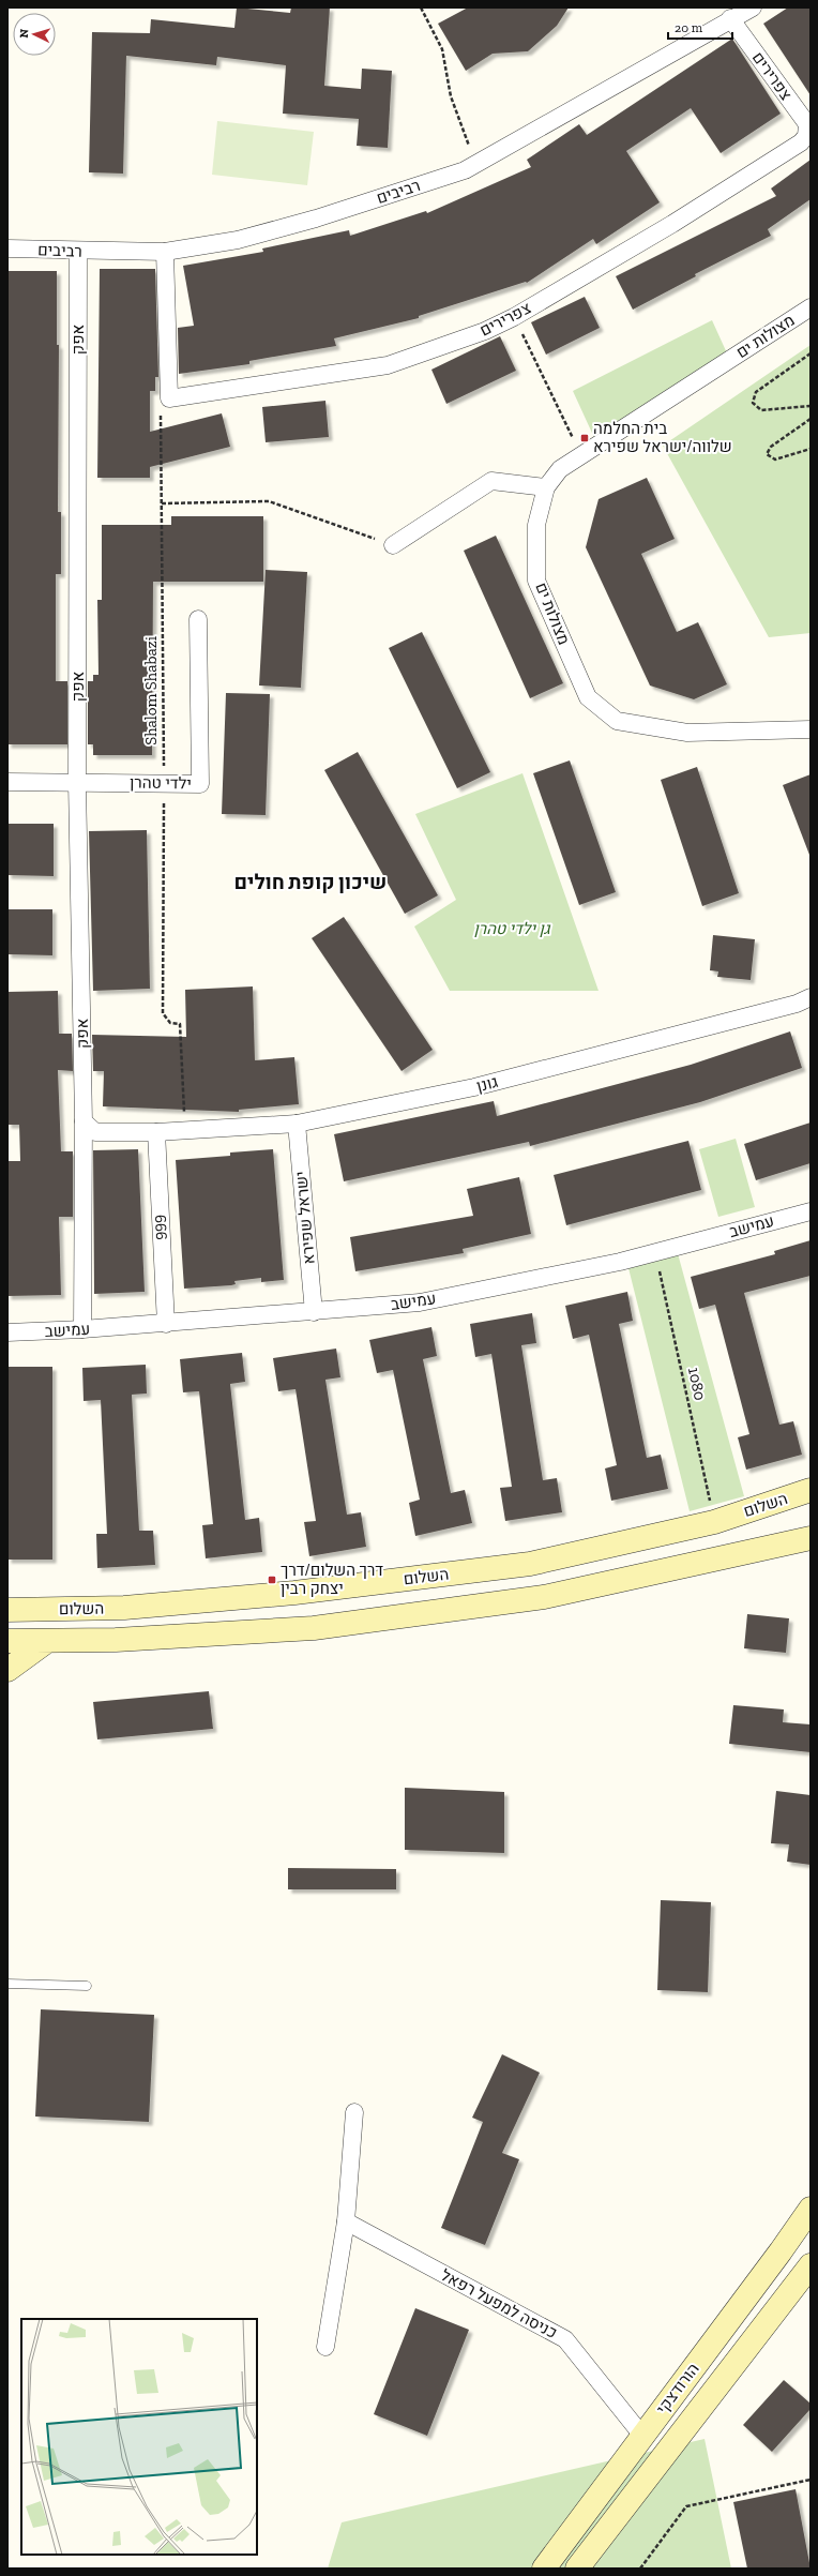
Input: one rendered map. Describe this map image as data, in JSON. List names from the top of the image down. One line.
{"streets":{"main road":["השלום","הורודצקי"],"street":["צפרירים","רביבים","מצולות ים","אפק","ילדי טהרן","גונן","ישראל שפירא","עמישב","666","כניסה למפעל רפאל"],"path":["Shalom Shabazi","1080"]},"crossings":[["צפרירים","רביבים"],["צפרירים","Shalom Shabazi"],["רביבים","אפק"],["אפק","ילדי טהרן"],["אפק","עמישב"],["Shalom Shabazi","ילדי טהרן"],["גונן","ישראל שפירא"],["גונן","666"],["ישראל שפירא","עמישב"],["עמישב","666"],["עמישב","1080"],["1080","השלום"],["כניסה למפעל רפאל","הורודצקי"]],"districts":["שיכון קופת חולים"],"parks":["גן ילדי טהרן"],"places":{"transit":["בית החלמה שלווה/ישראל שפירא","דרך השלום/דרך יצחק רבין"]},"scale_bar":"20 m","north":"left"}
